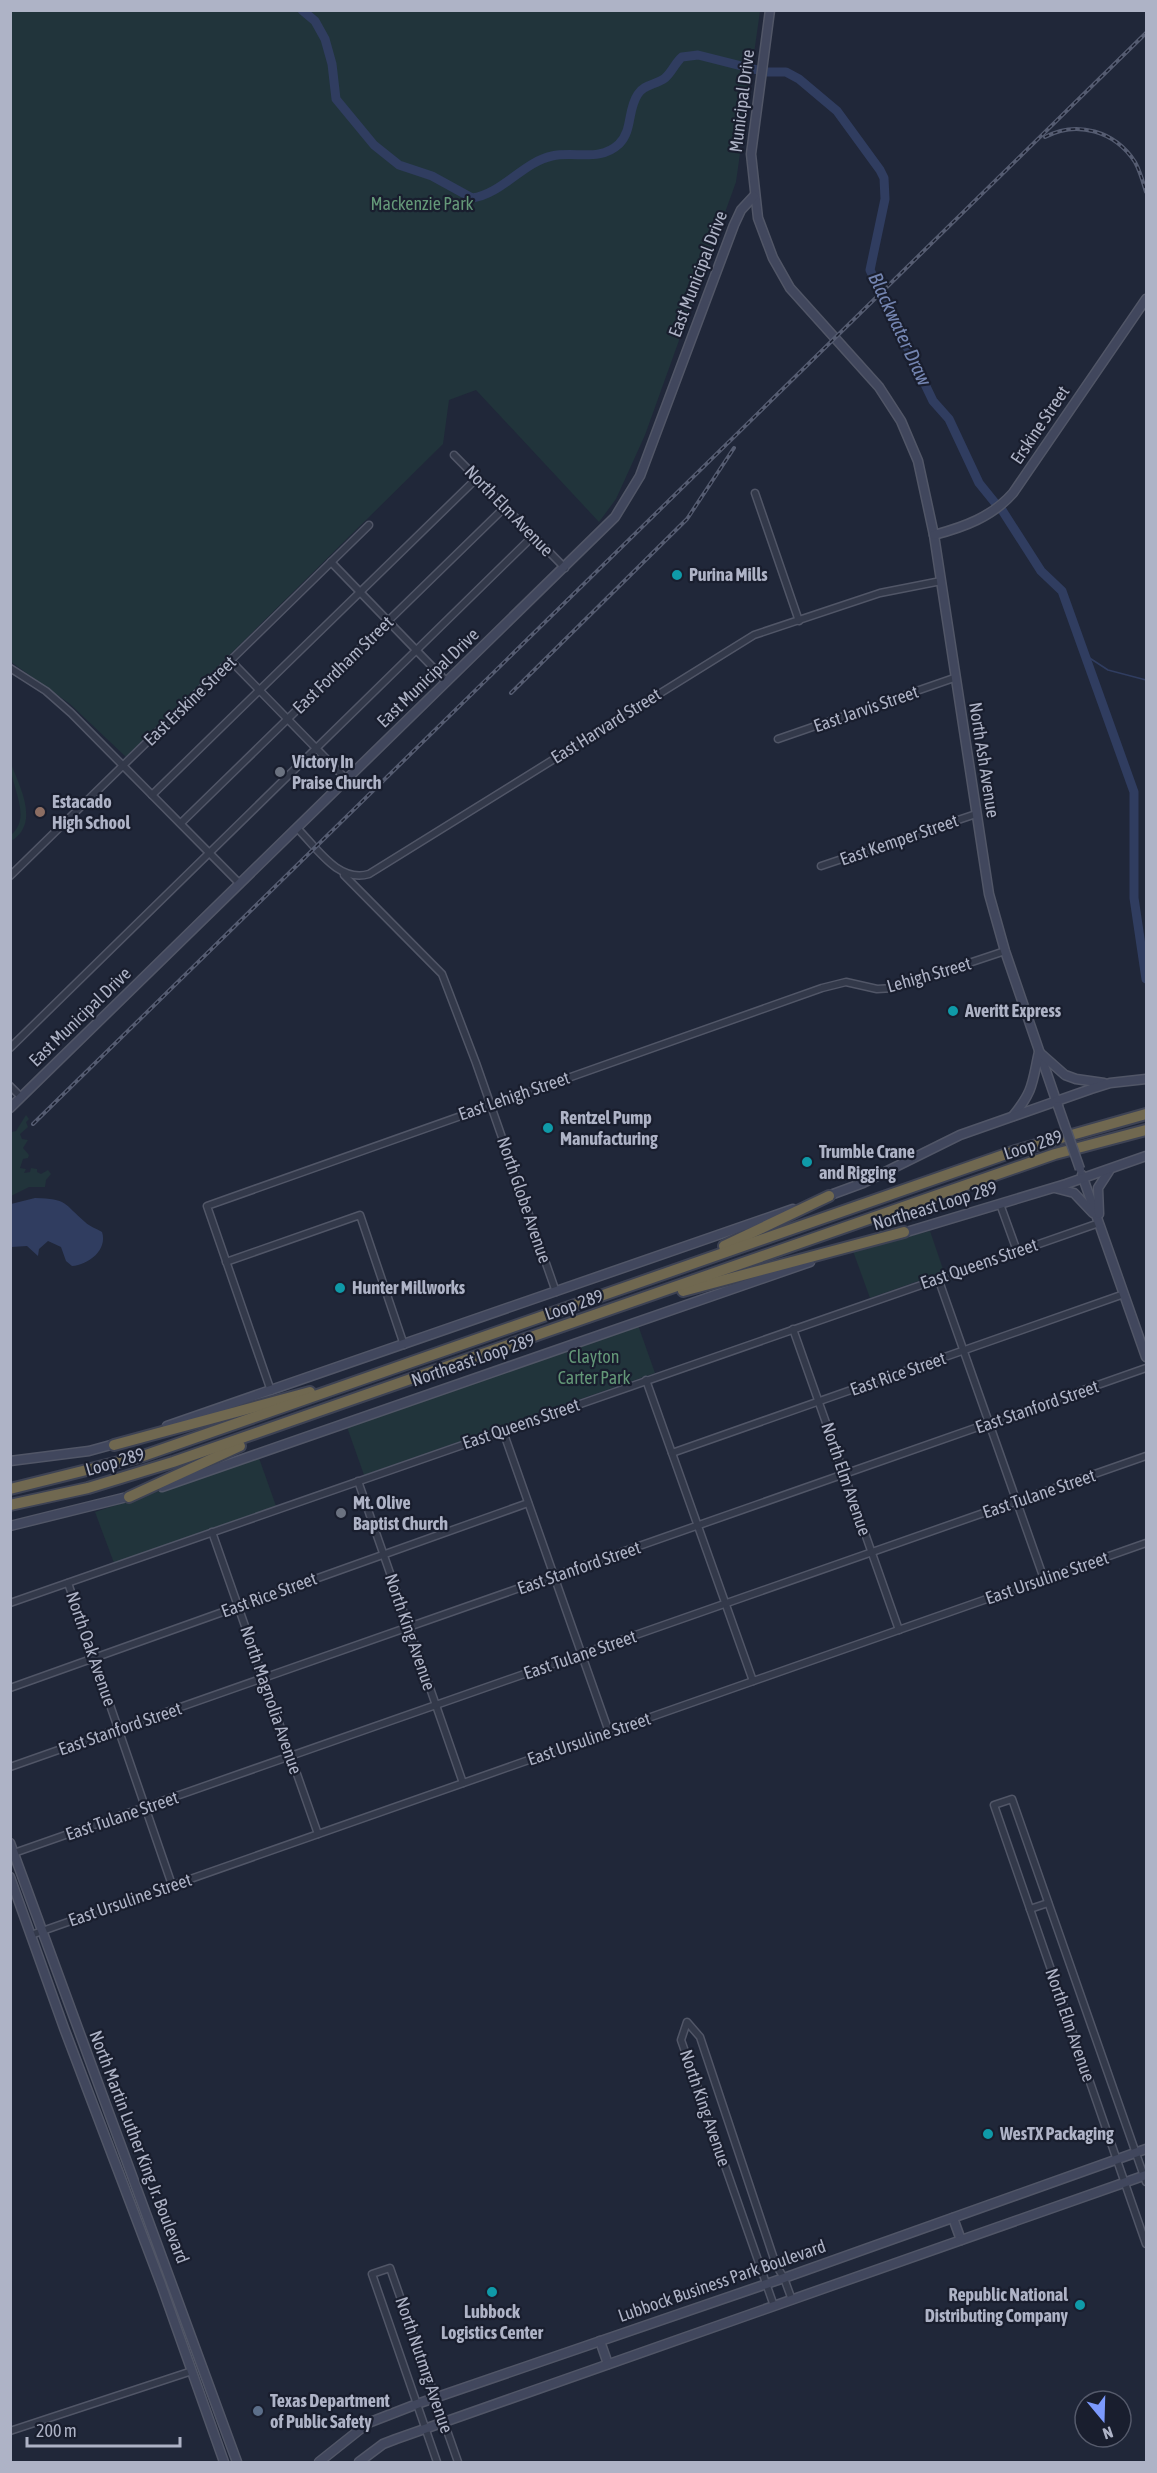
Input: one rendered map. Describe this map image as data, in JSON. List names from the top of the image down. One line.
{"streets":{"highway":["Loop 289"],"street":["Municipal Drive","East Municipal Drive","Erskine Street","North Elm Avenue","East Fordham Street","East Erskine Street","East Jarvis Street","East Harvard Street","North Ash Avenue","East Kemper Street","Lehigh Street","East Lehigh Street","North Globe Avenue","Northeast Loop 289","East Queens Street","East Rice Street","East Stanford Street","East Tulane Street","East Ursuline Street","North King Avenue","North Oak Avenue","North Magnolia Avenue","North Martin Luther King Jr. Boulevard","Lubbock Business Park Boulevard","North Nutmrg Avenue"]},"crossings":[["Municipal Drive","East Municipal Drive"],["Municipal Drive","North Ash Avenue"],["East Municipal Drive","North Elm Avenue"],["East Municipal Drive","North Ash Avenue"],["Erskine Street","North Ash Avenue"],["North Elm Avenue","East Fordham Street"],["North Elm Avenue","East Queens Street"],["North Elm Avenue","East Rice Street"],["North Elm Avenue","East Stanford Street"],["North Elm Avenue","East Tulane Street"],["North Elm Avenue","East Ursuline Street"],["North Elm Avenue","Lubbock Business Park Boulevard"],["East Jarvis Street","North Ash Avenue"],["East Harvard Street","North Ash Avenue"],["East Harvard Street","North Globe Avenue"],["North Ash Avenue","East Kemper Street"],["North Ash Avenue","Lehigh Street"],["North Ash Avenue","Northeast Loop 289"],["North Ash Avenue","East Queens Street"],["North Ash Avenue","East Rice Street"],["Lehigh Street","East Lehigh Street"],["East Lehigh Street","North Globe Avenue"],["North Globe Avenue","Northeast Loop 289"],["East Queens Street","North King Avenue"],["East Queens Street","North Oak Avenue"],["East Queens Street","North Magnolia Avenue"],["East Rice Street","North King Avenue"],["East Rice Street","North Oak Avenue"],["East Rice Street","North Magnolia Avenue"],["East Stanford Street","North King Avenue"],["East Stanford Street","North Oak Avenue"],["East Stanford Street","North Magnolia Avenue"],["East Tulane Street","North King Avenue"],["East Tulane Street","North Oak Avenue"],["East Tulane Street","North Magnolia Avenue"],["East Tulane Street","North Martin Luther King Jr. Boulevard"],["East Ursuline Street","North King Avenue"],["East Ursuline Street","North Oak Avenue"],["East Ursuline Street","North Magnolia Avenue"],["East Ursuline Street","North Martin Luther King Jr. Boulevard"],["North King Avenue","Lubbock Business Park Boulevard"],["Lubbock Business Park Boulevard","North Nutmrg Avenue"]],"water":["Blackwater Draw"],"parks":["Mackenzie Park","Clayton Carter Park"],"places":["Purina Mills","Victory In Praise Church","Estacado High School","Averitt Express","Rentzel Pump Manufacturing","Trumble Crane and Rigging","Hunter Millworks","Mt. Olive Baptist Church","WesTX Packaging","Lubbock Logistics Center","Republic National Distributing Company","Texas Department of Public Safety"],"scale_bar":"200 m","north":"bottom"}
